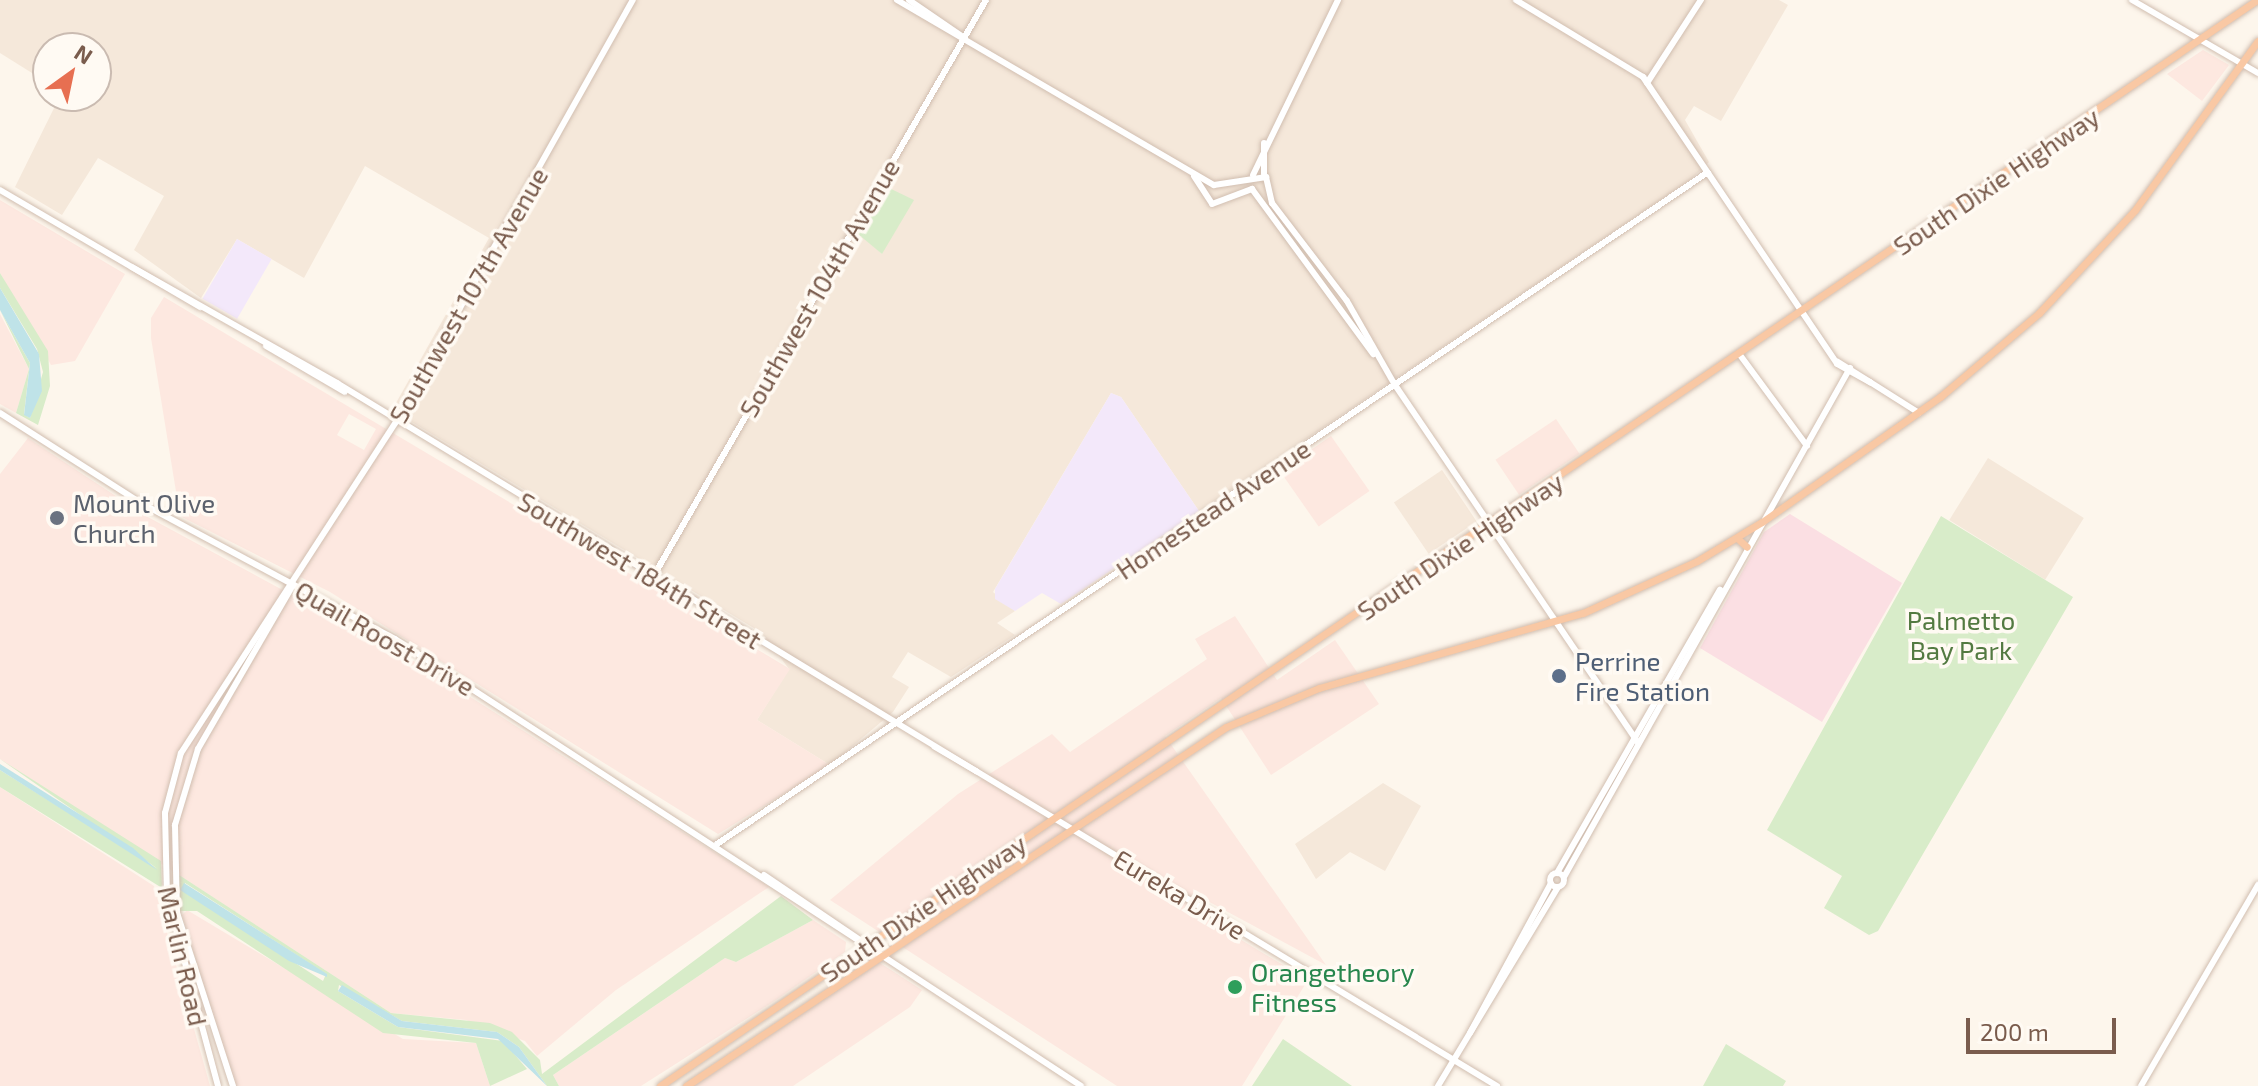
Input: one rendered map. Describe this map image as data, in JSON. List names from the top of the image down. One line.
{"streets":{"highway":["South Dixie Highway"],"street":["Southwest 104th Avenue","Southwest 107th Avenue","Homestead Avenue","Southwest 184th Street","Quail Roost Drive","Eureka Drive","Marlin Road"]},"crossings":[["South Dixie Highway","Southwest 184th Street"],["South Dixie Highway","Quail Roost Drive"],["South Dixie Highway","Eureka Drive"],["Southwest 104th Avenue","Southwest 184th Street"],["Southwest 107th Avenue","Southwest 184th Street"],["Southwest 107th Avenue","Quail Roost Drive"],["Southwest 107th Avenue","Marlin Road"],["Homestead Avenue","Southwest 184th Street"],["Homestead Avenue","Quail Roost Drive"],["Southwest 184th Street","Eureka Drive"]],"parks":["Palmetto Bay Park"],"places":["Mount Olive Church","Perrine Fire Station","Orangetheory Fitness"],"scale_bar":"200 m","north":"top right"}
